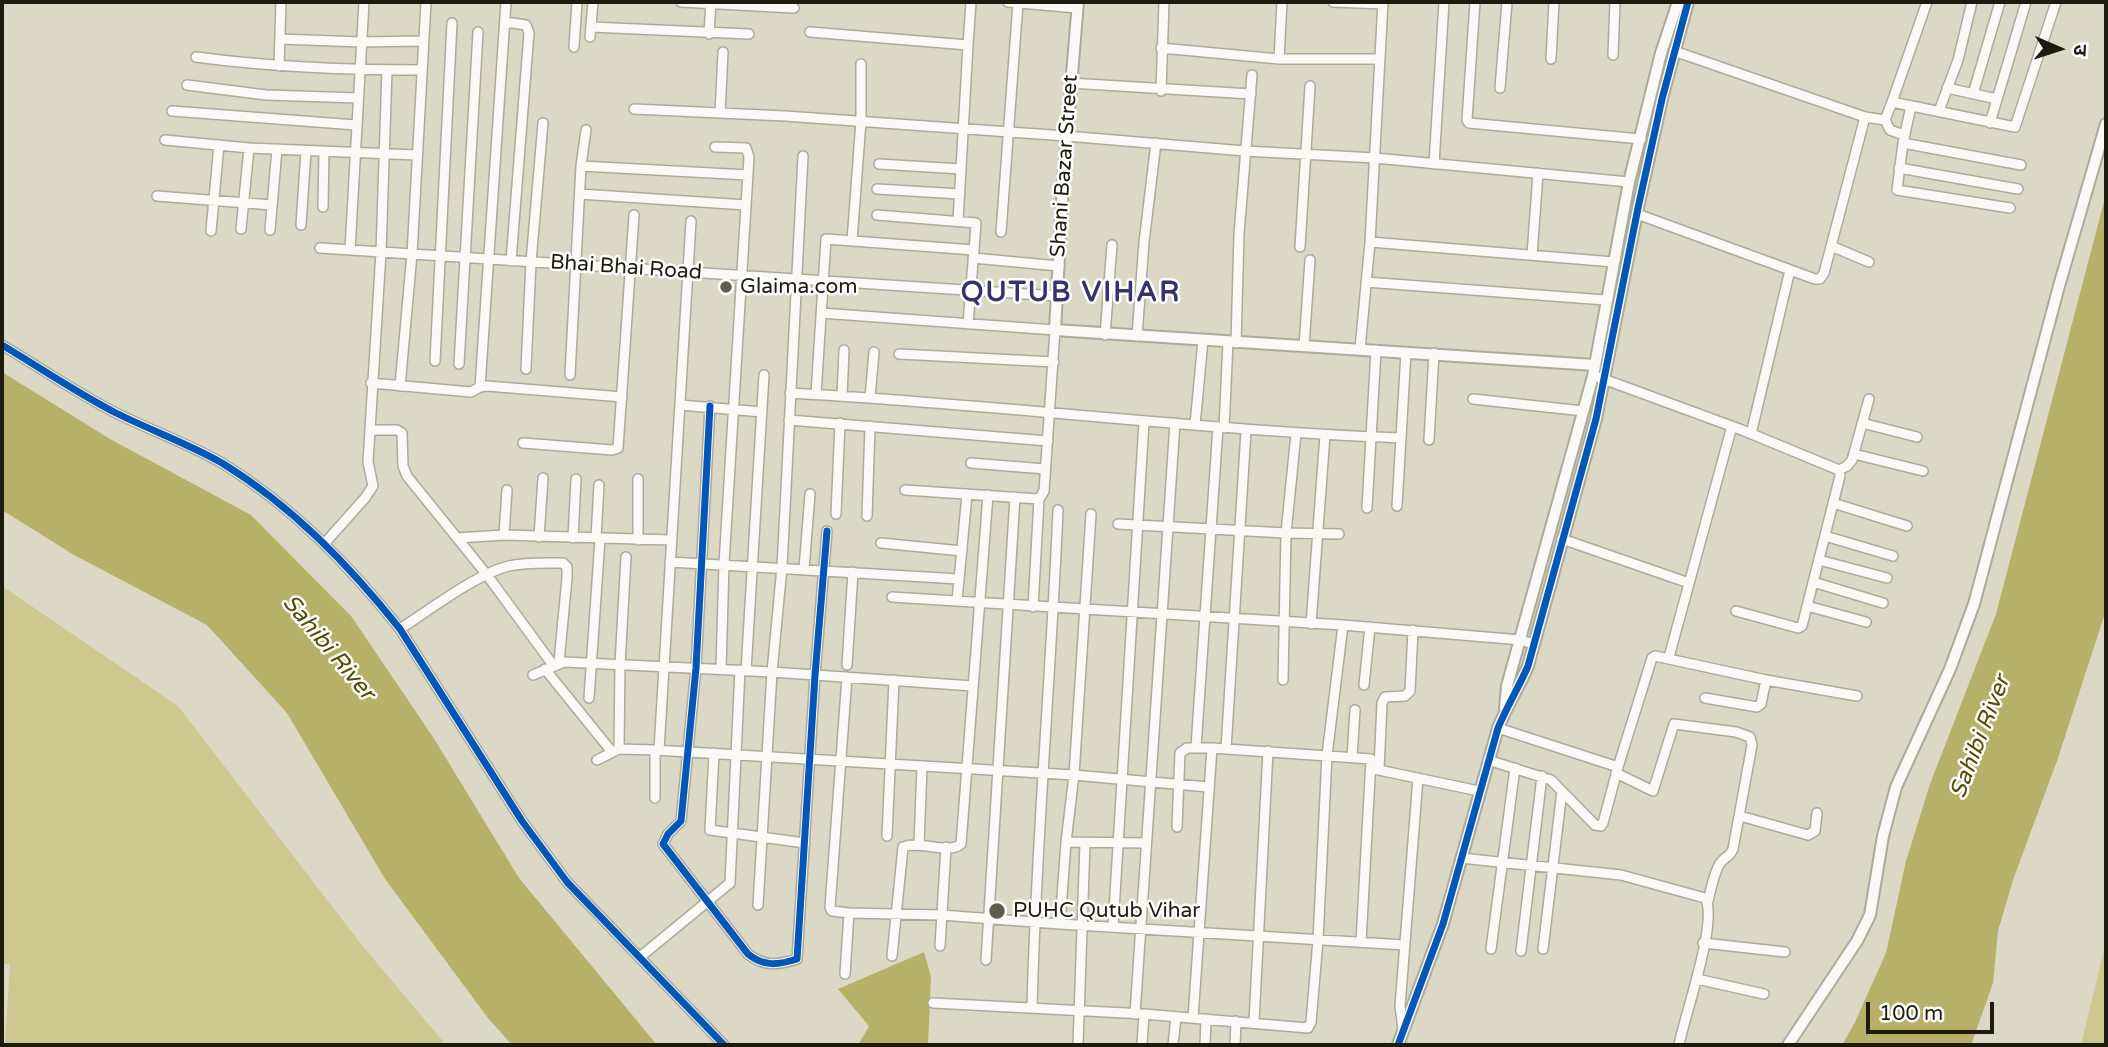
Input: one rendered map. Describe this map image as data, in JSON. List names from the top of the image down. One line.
{"streets":{"street":["Shani Bazar Street","Bhai Bhai Road"]},"crossings":[["Shani Bazar Street","Bhai Bhai Road"]],"districts":["QUTUB VIHAR"],"water":["Sahibi River"],"places":["Glaima.com","PUHC Qutub Vihar"],"scale_bar":"100 m","north":"right"}
